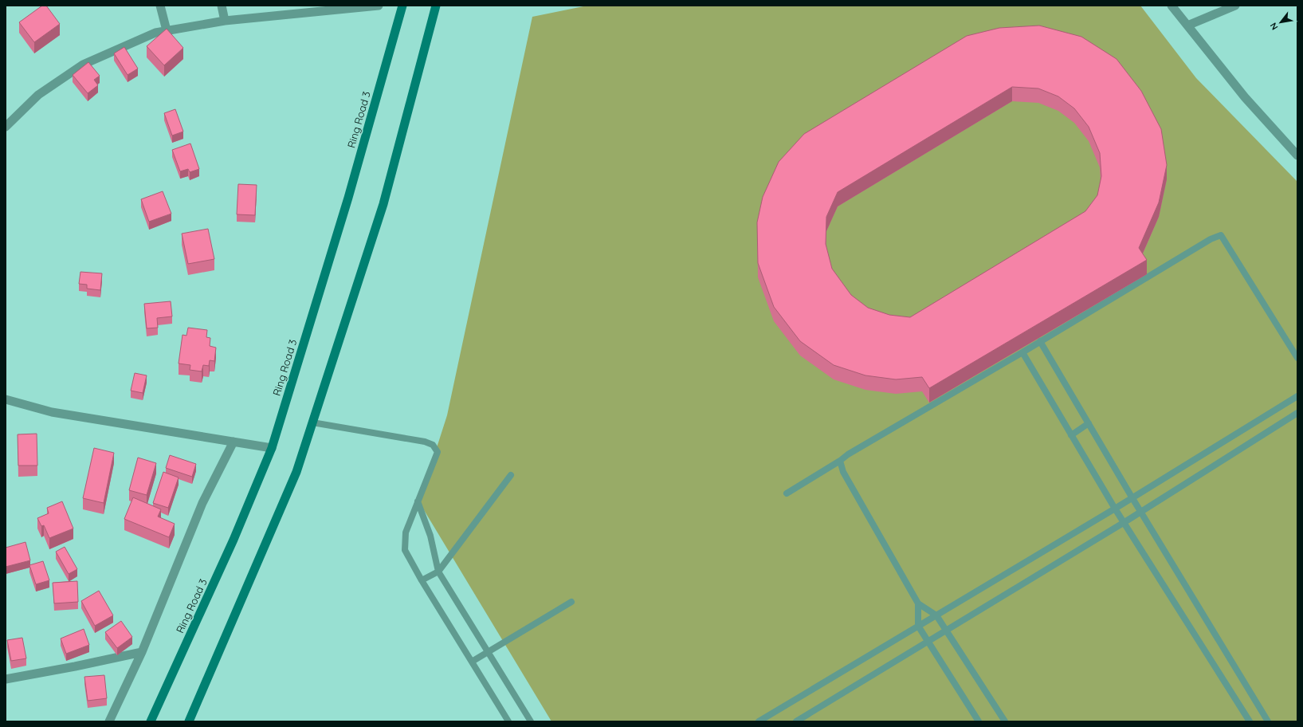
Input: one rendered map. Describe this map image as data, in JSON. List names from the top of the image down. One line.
{"streets":{"main road":["Ring Road 3"]},"north":"bottom left"}
